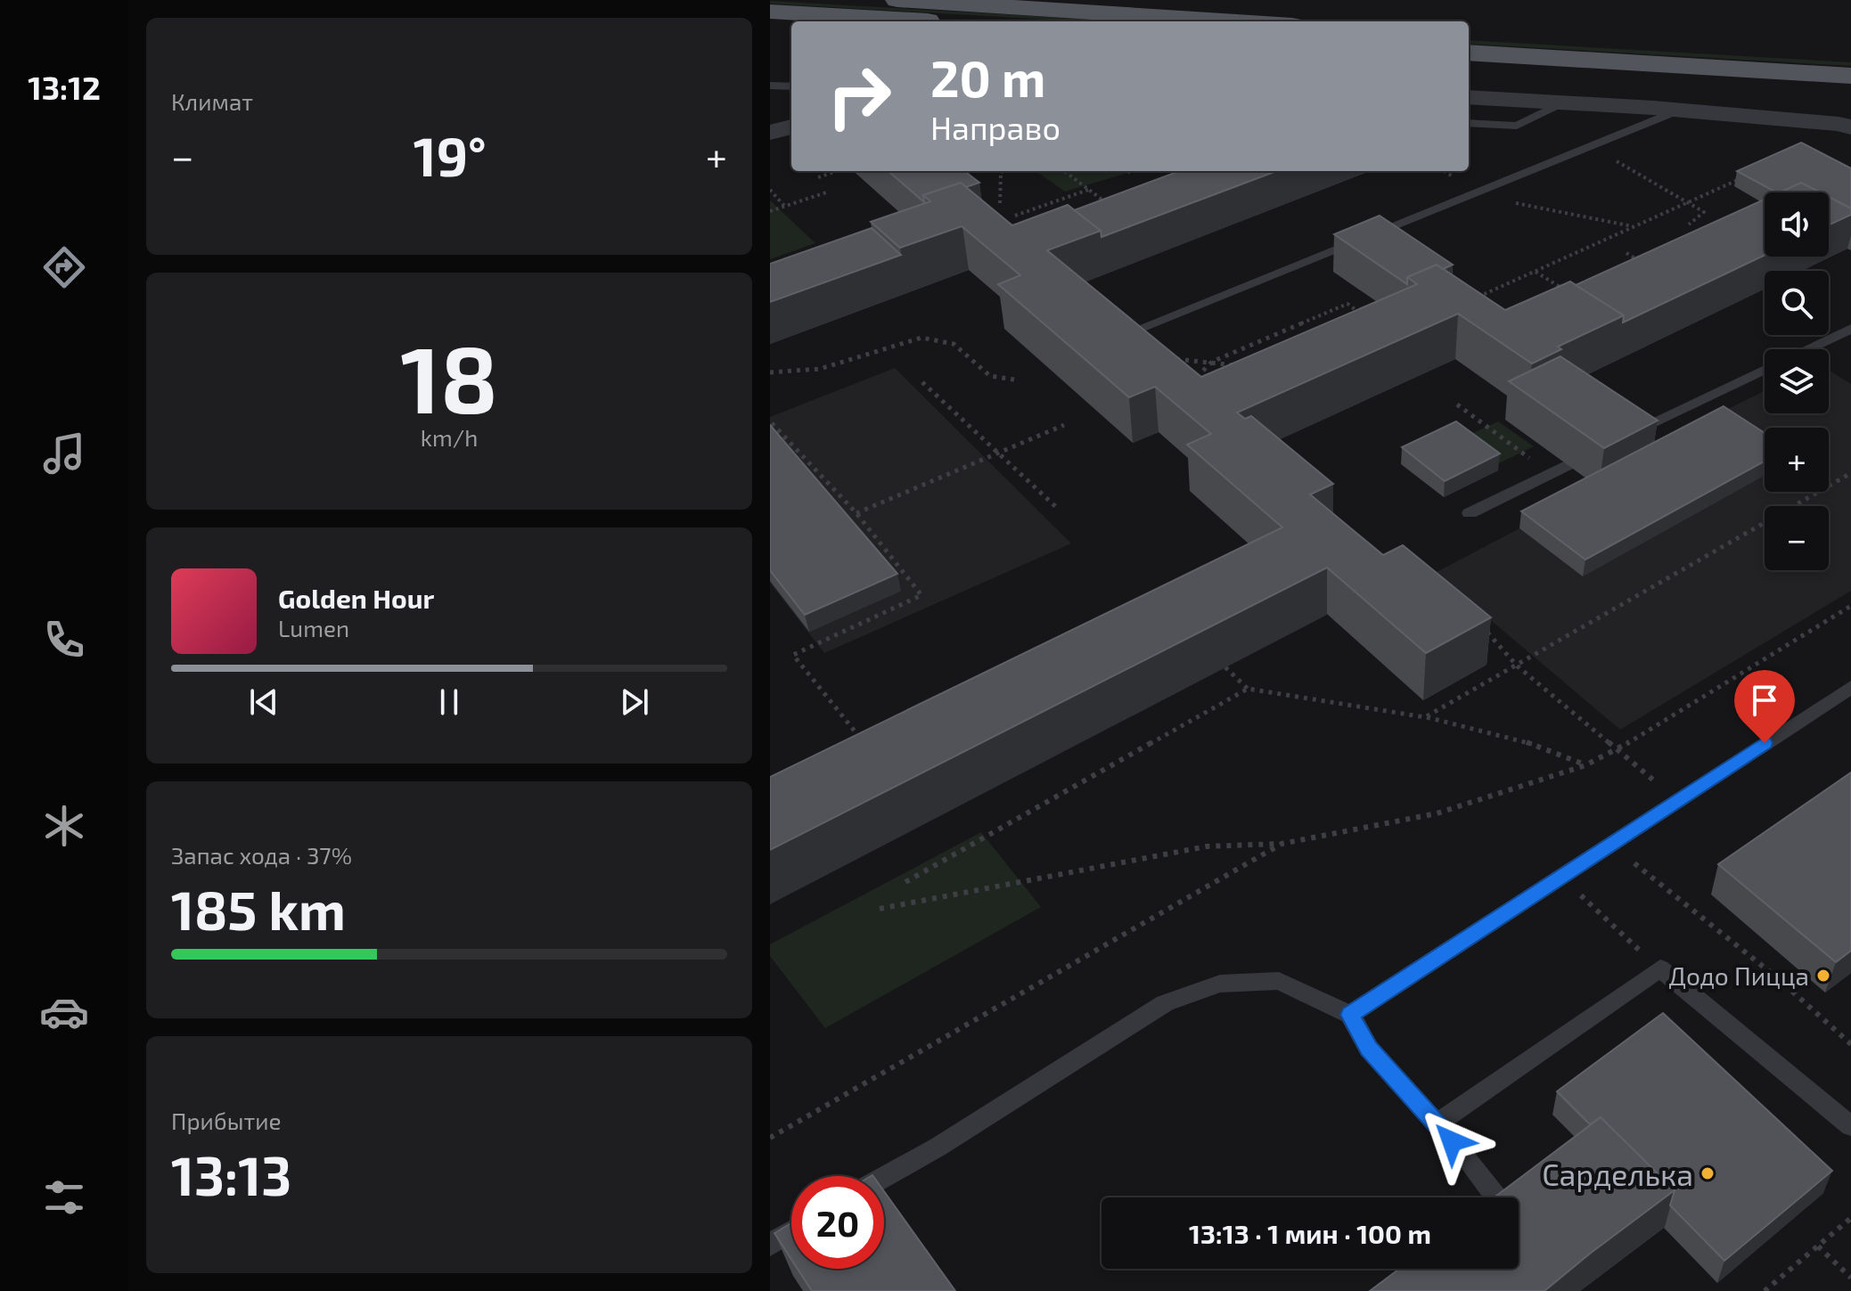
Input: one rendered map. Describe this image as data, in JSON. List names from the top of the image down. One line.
{"places":["Додо Пицца","Сарделька"],"page":{"tabs":"13:12","tile":["Климат",["18","km/h"],["Запас хода · 37%","185 km"],["Прибытие","13:13"]],"turn":["20 m","Направо"],"heat":["−","19°","+"],"map_buttons":["+","−"],"song":["Golden Hour","Lumen"],"limit":"20","trip":"13:13 · 1 мин · 100 m"}}
